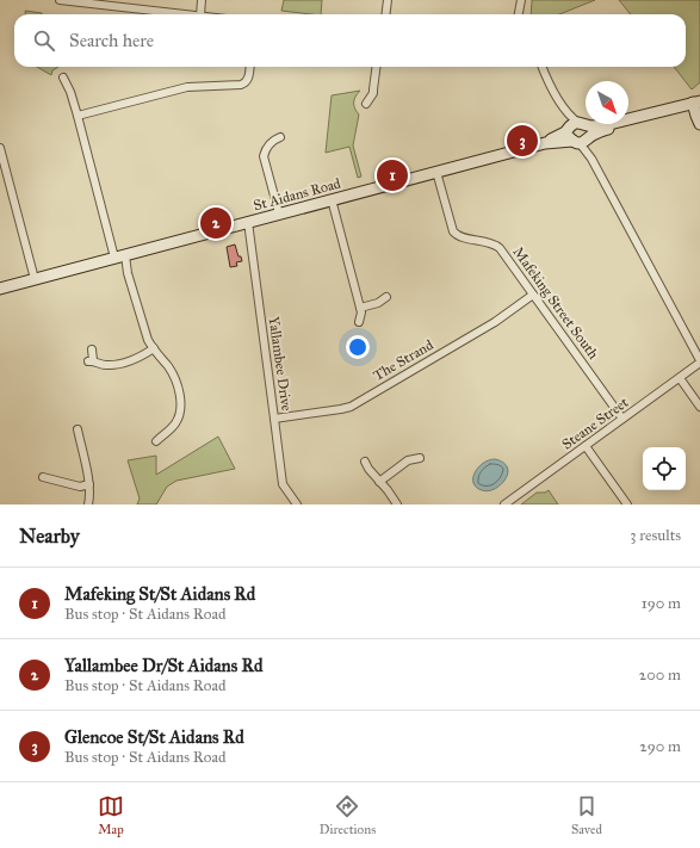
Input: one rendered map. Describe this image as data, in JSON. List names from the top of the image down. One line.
{"streets":{"street":["St Aidans Road","Mafeking Street South","The Strand","Yallambee Drive","Steane Street"]},"crossings":[["St Aidans Road","Mafeking Street South"],["St Aidans Road","Yallambee Drive"],["Mafeking Street South","The Strand"],["Mafeking Street South","Steane Street"],["The Strand","Yallambee Drive"]],"north":"bottom right","page":{"search":"Search here","pins":["3","1","2"],"heading":["Nearby","3 results"],"list":[{"mark":"1","name":"Mafeking St/St Aidans Rd","note":"Bus stop · St Aidans Road","value":"190 m"},{"mark":"2","name":"Yallambee Dr/St Aidans Rd","note":"Bus stop · St Aidans Road","value":"200 m"},{"mark":"3","name":"Glencoe St/St Aidans Rd","note":"Bus stop · St Aidans Road","value":"290 m"}],"nav":["Map","Directions","Saved"]}}
